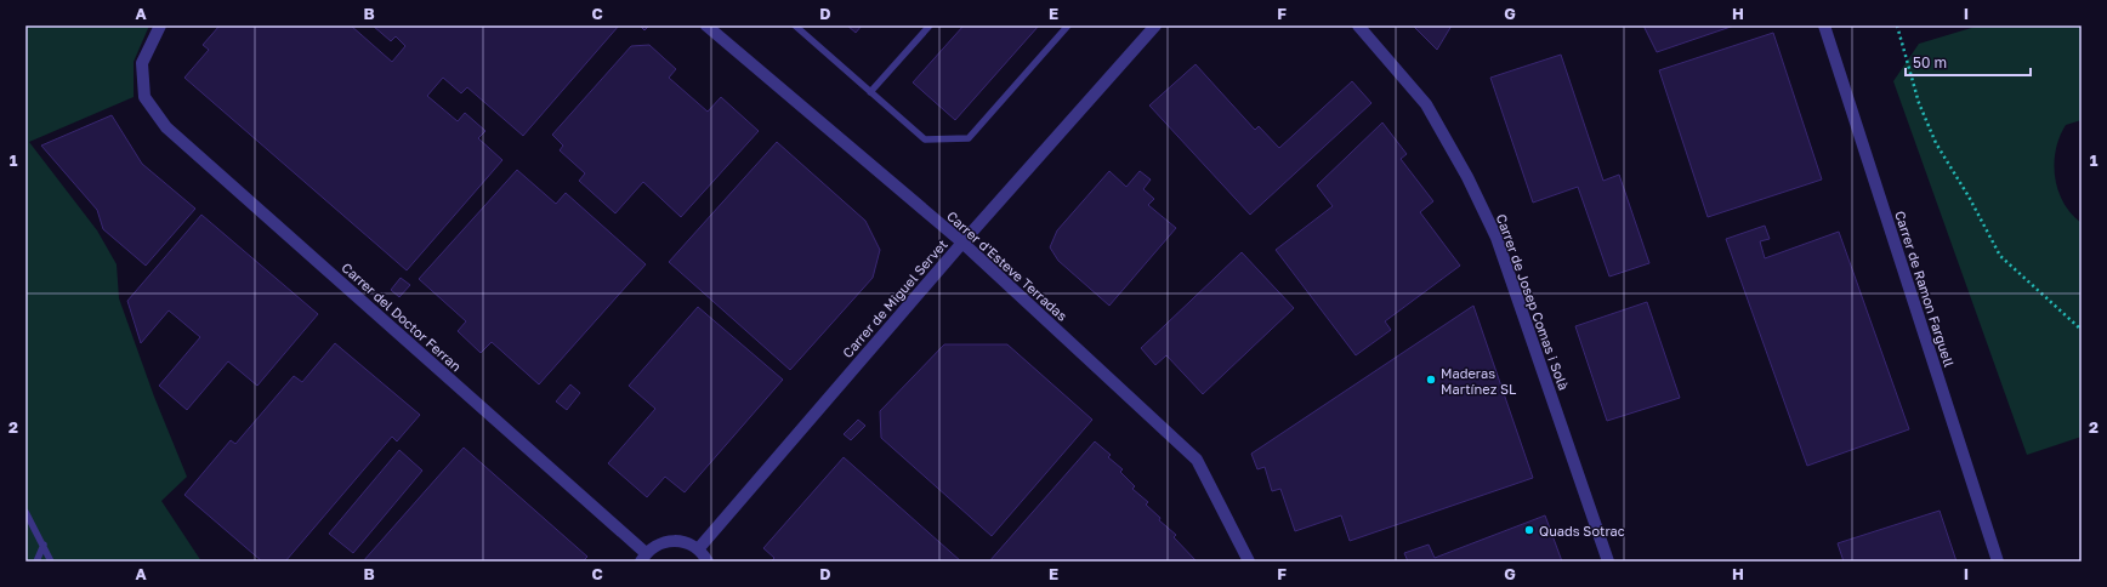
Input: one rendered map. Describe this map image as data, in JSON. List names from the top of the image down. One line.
{"streets":{"street":["Carrer d'Esteve Terradas","Carrer de Ramon Farguell","Carrer de Miguel Servet","Carrer de Josep Comas i Solà","Carrer del Doctor Ferran"]},"crossings":[["Carrer d'Esteve Terradas","Carrer de Miguel Servet"]],"places":["Maderas Martínez SL","Quads Sotrac"],"scale_bar":"50 m","grid":{"columns":["A","B","C","D","E","F","G","H","I"],"rows":["1","2"]}}
